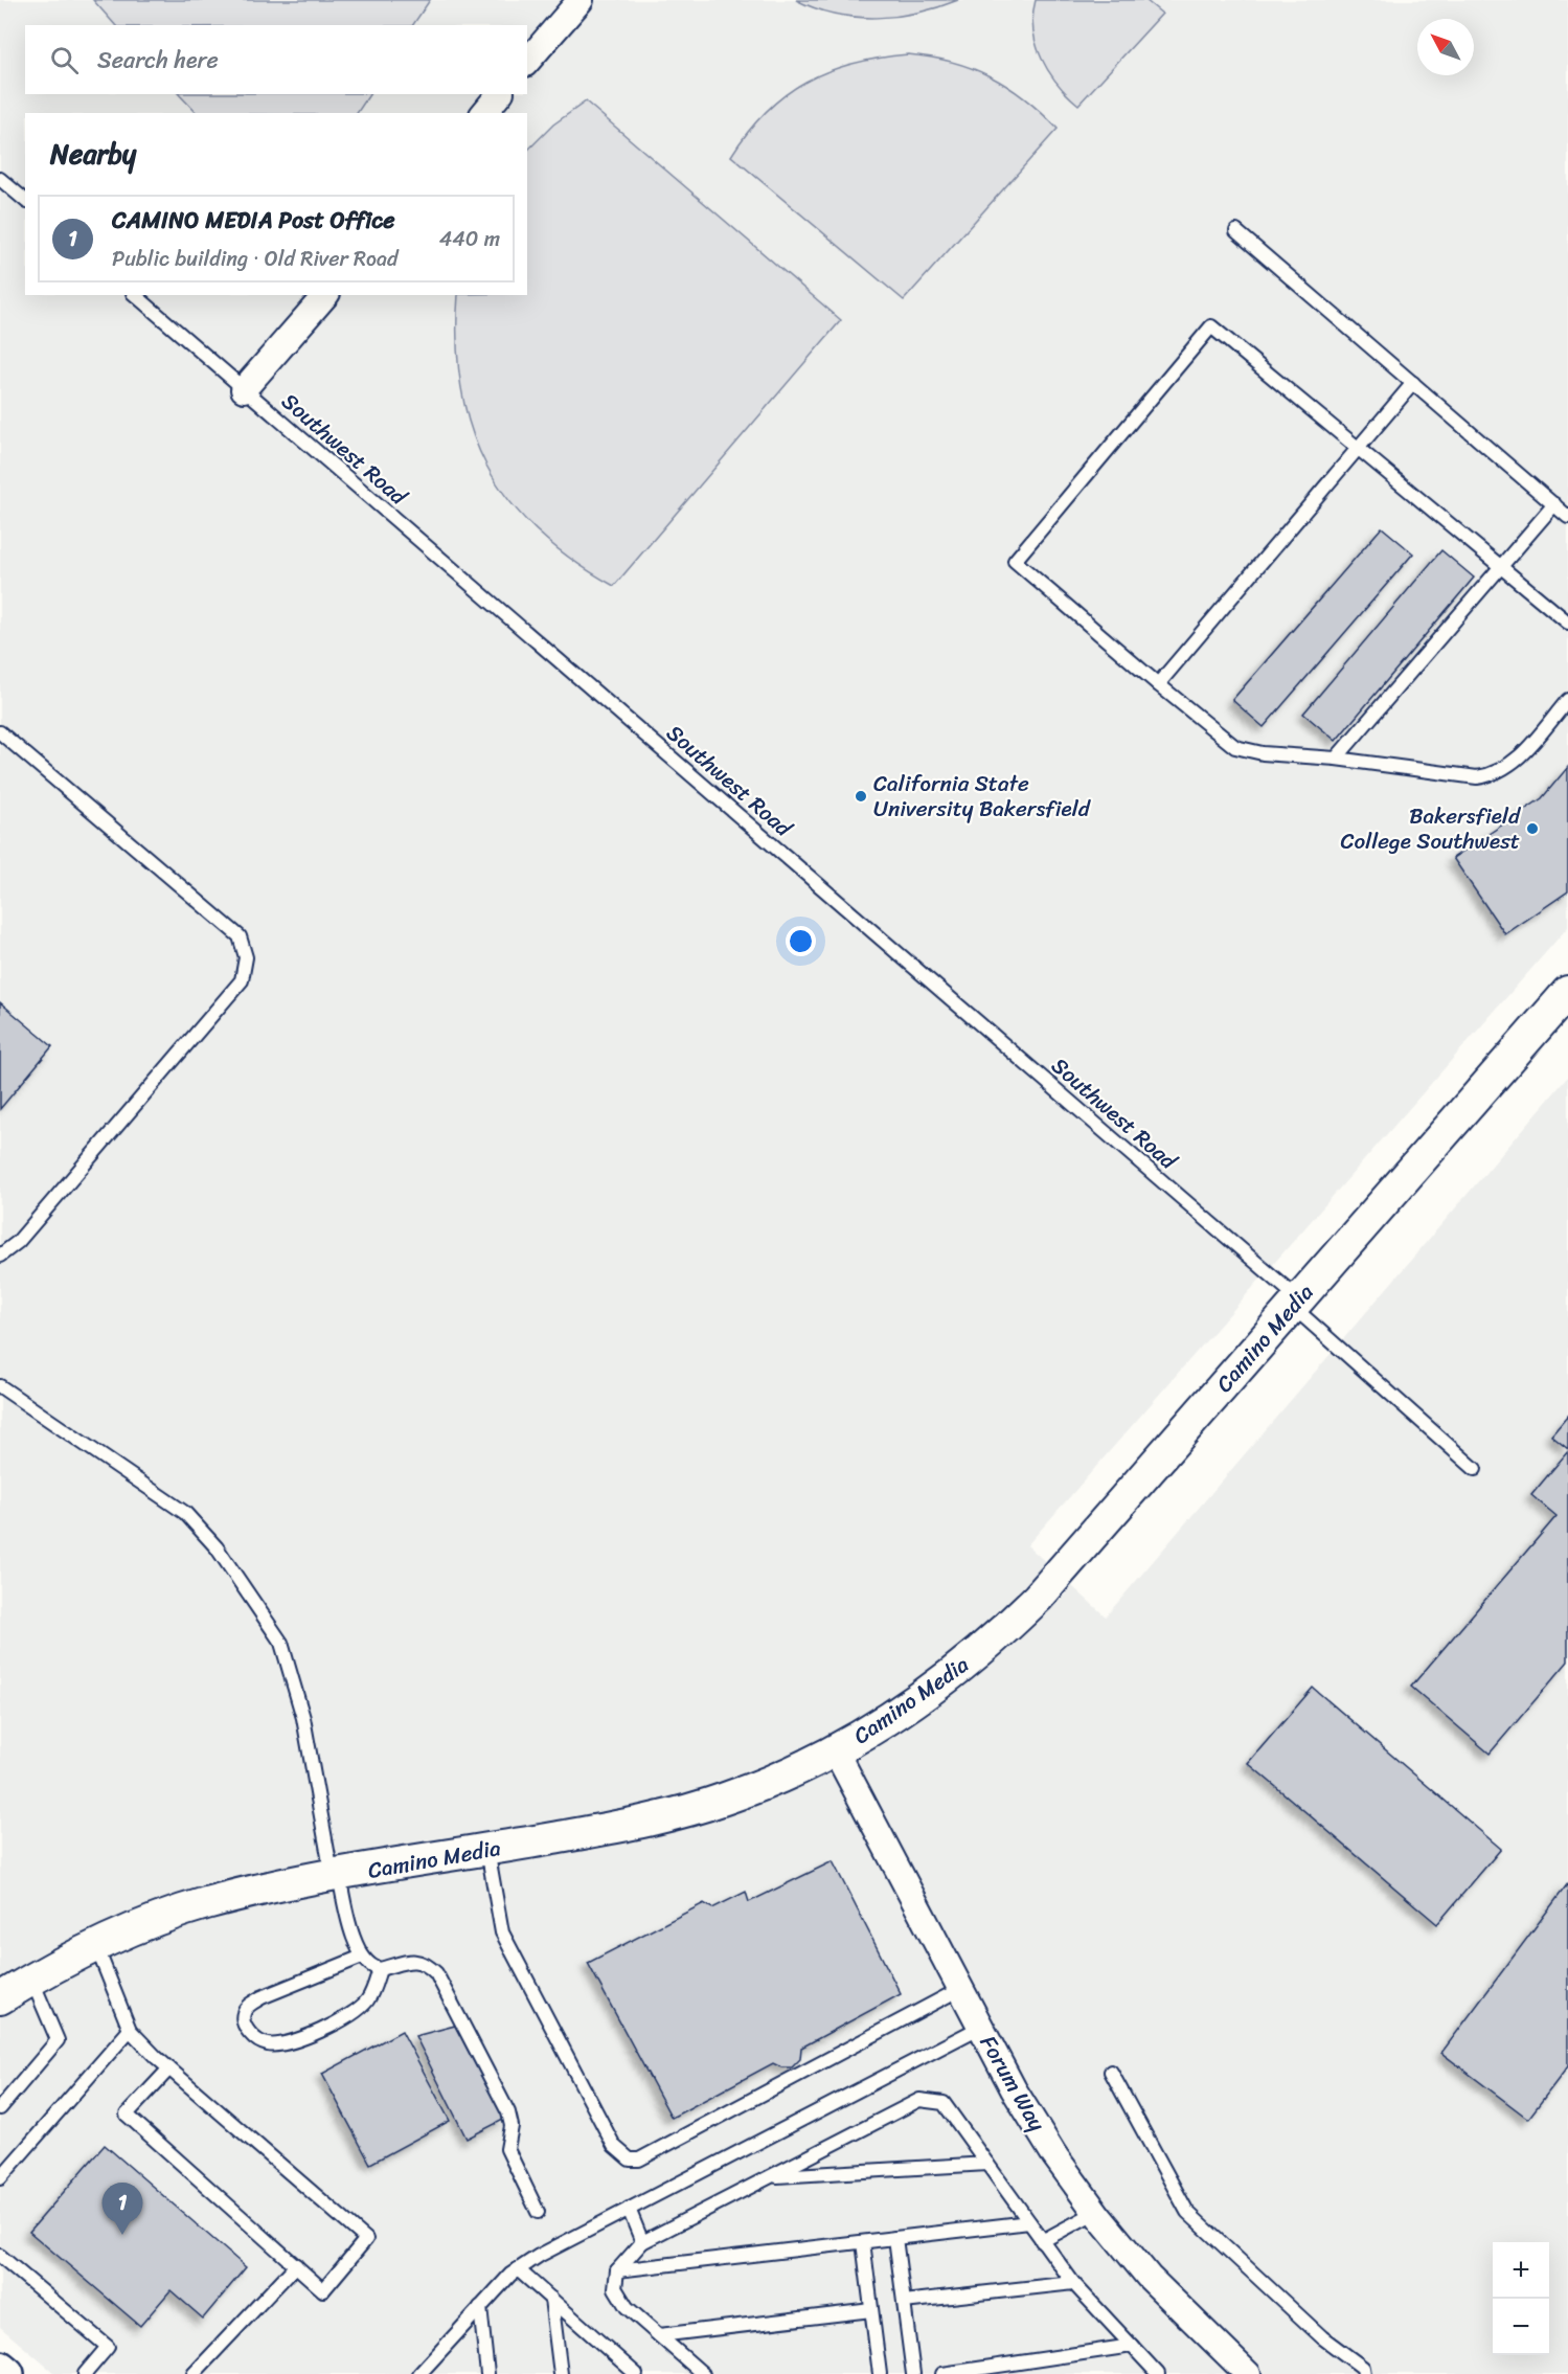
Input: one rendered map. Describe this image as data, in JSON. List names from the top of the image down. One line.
{"streets":{"street":["Camino Media","Forum Way"],"lane":["Southwest Road"]},"crossings":[["Southwest Road","Camino Media"],["Camino Media","Forum Way"]],"places":["California State University Bakersfield","Bakersfield College Southwest"],"north":"top left","page":{"search":"Search here","heading":"Nearby","list":[{"mark":"1","name":"CAMINO MEDIA Post Office","note":"Public building · Old River Road","value":"440 m"}],"pins":"1","map_buttons":["+","−"]}}
